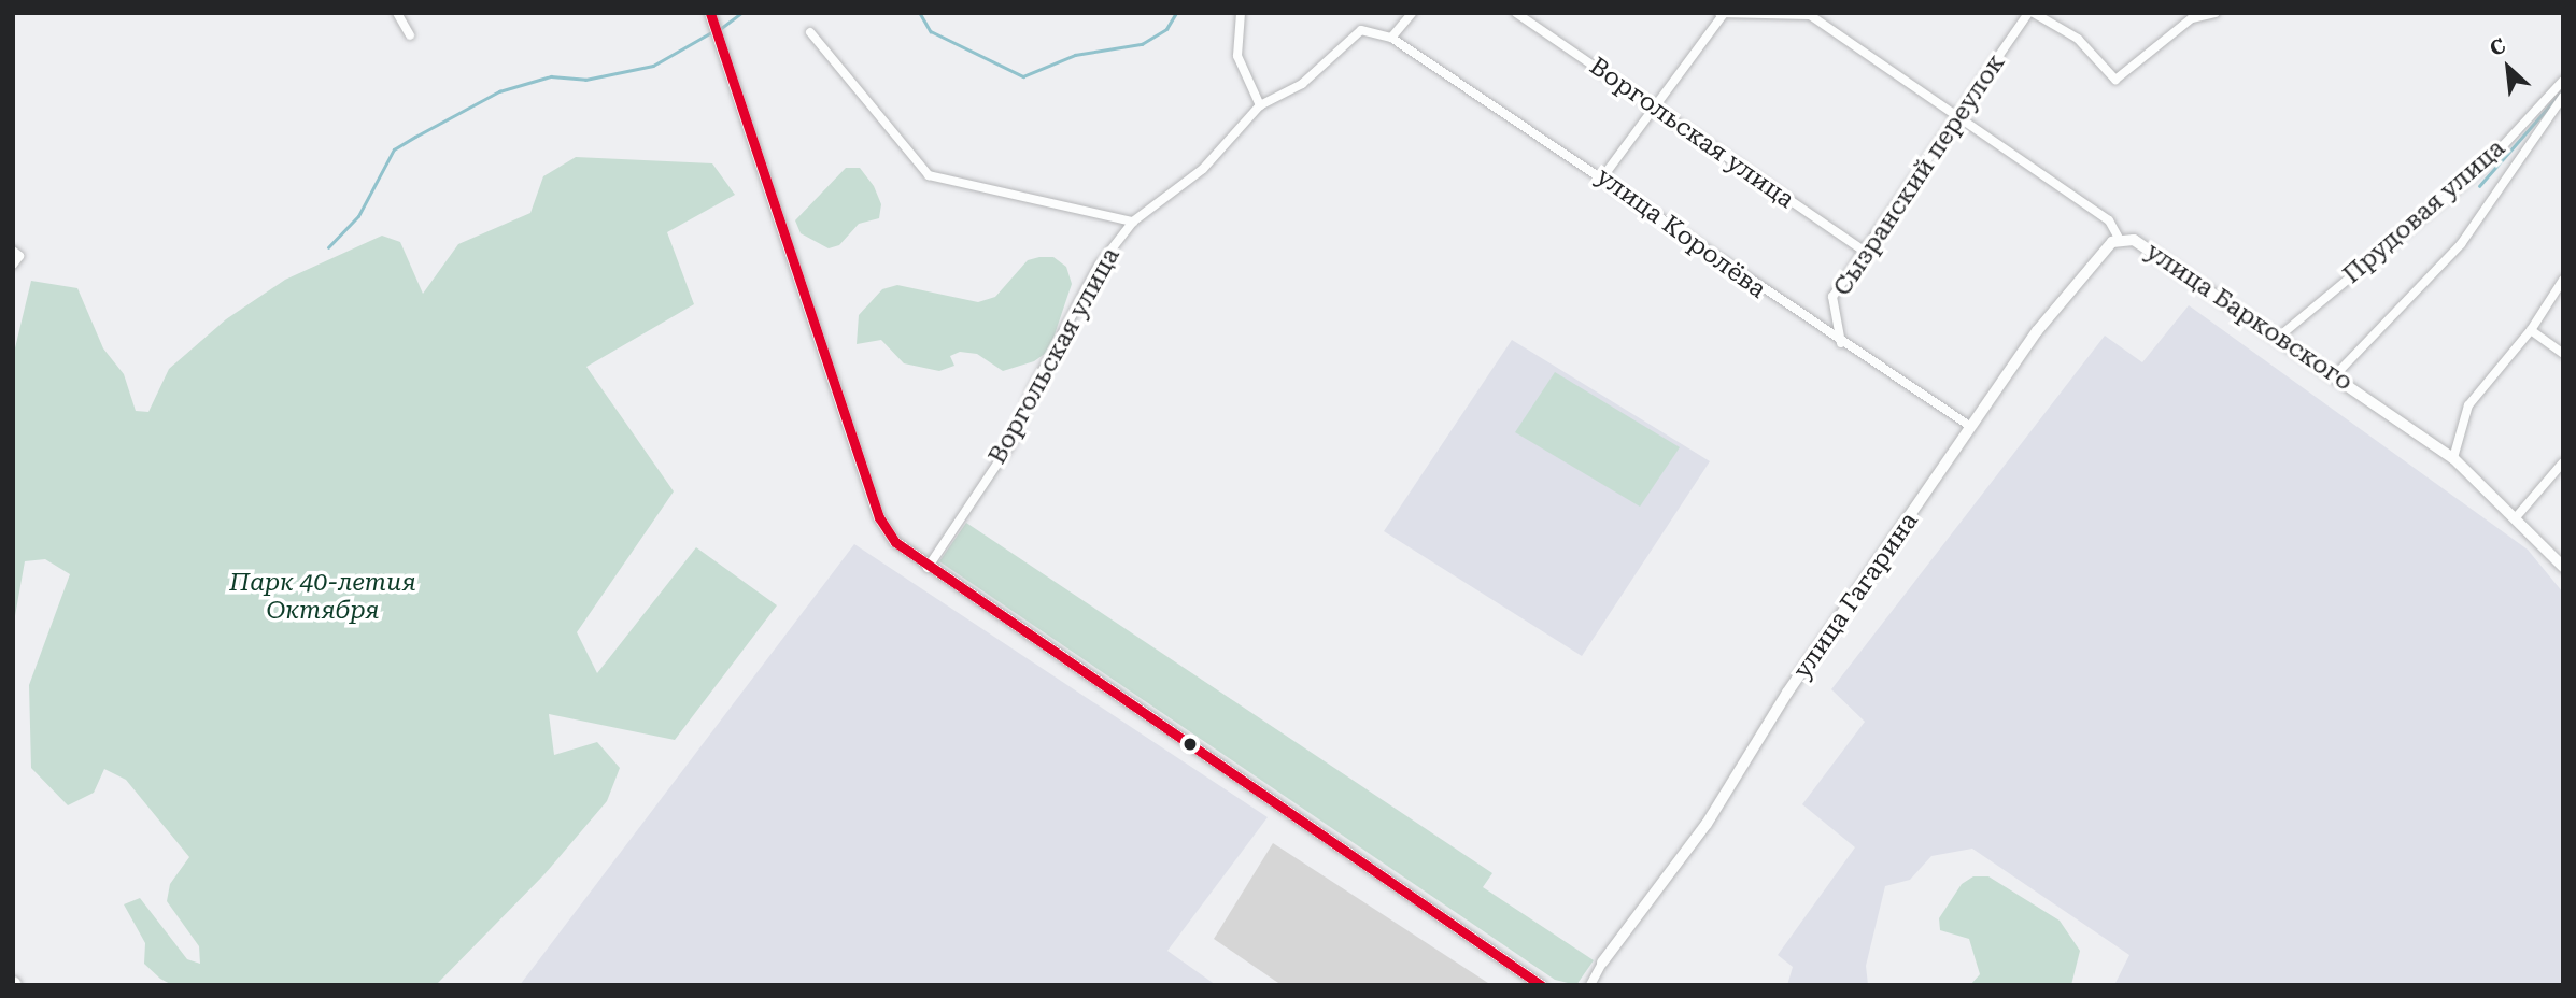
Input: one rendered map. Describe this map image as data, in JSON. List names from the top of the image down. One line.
{"streets":{"street":["Воргольская улица","Сызранский переулок","Прудовая улица","улица Королёва","улица Барковского","улица Гагарина"]},"crossings":[["Воргольская улица","Сызранский переулок"],["Воргольская улица","улица Королёва"],["Сызранский переулок","улица Королёва"],["Сызранский переулок","улица Барковского"],["Прудовая улица","улица Барковского"],["улица Королёва","улица Гагарина"],["улица Барковского","улица Гагарина"]],"parks":["Парк 40-летия Октября"],"north":"top left"}
